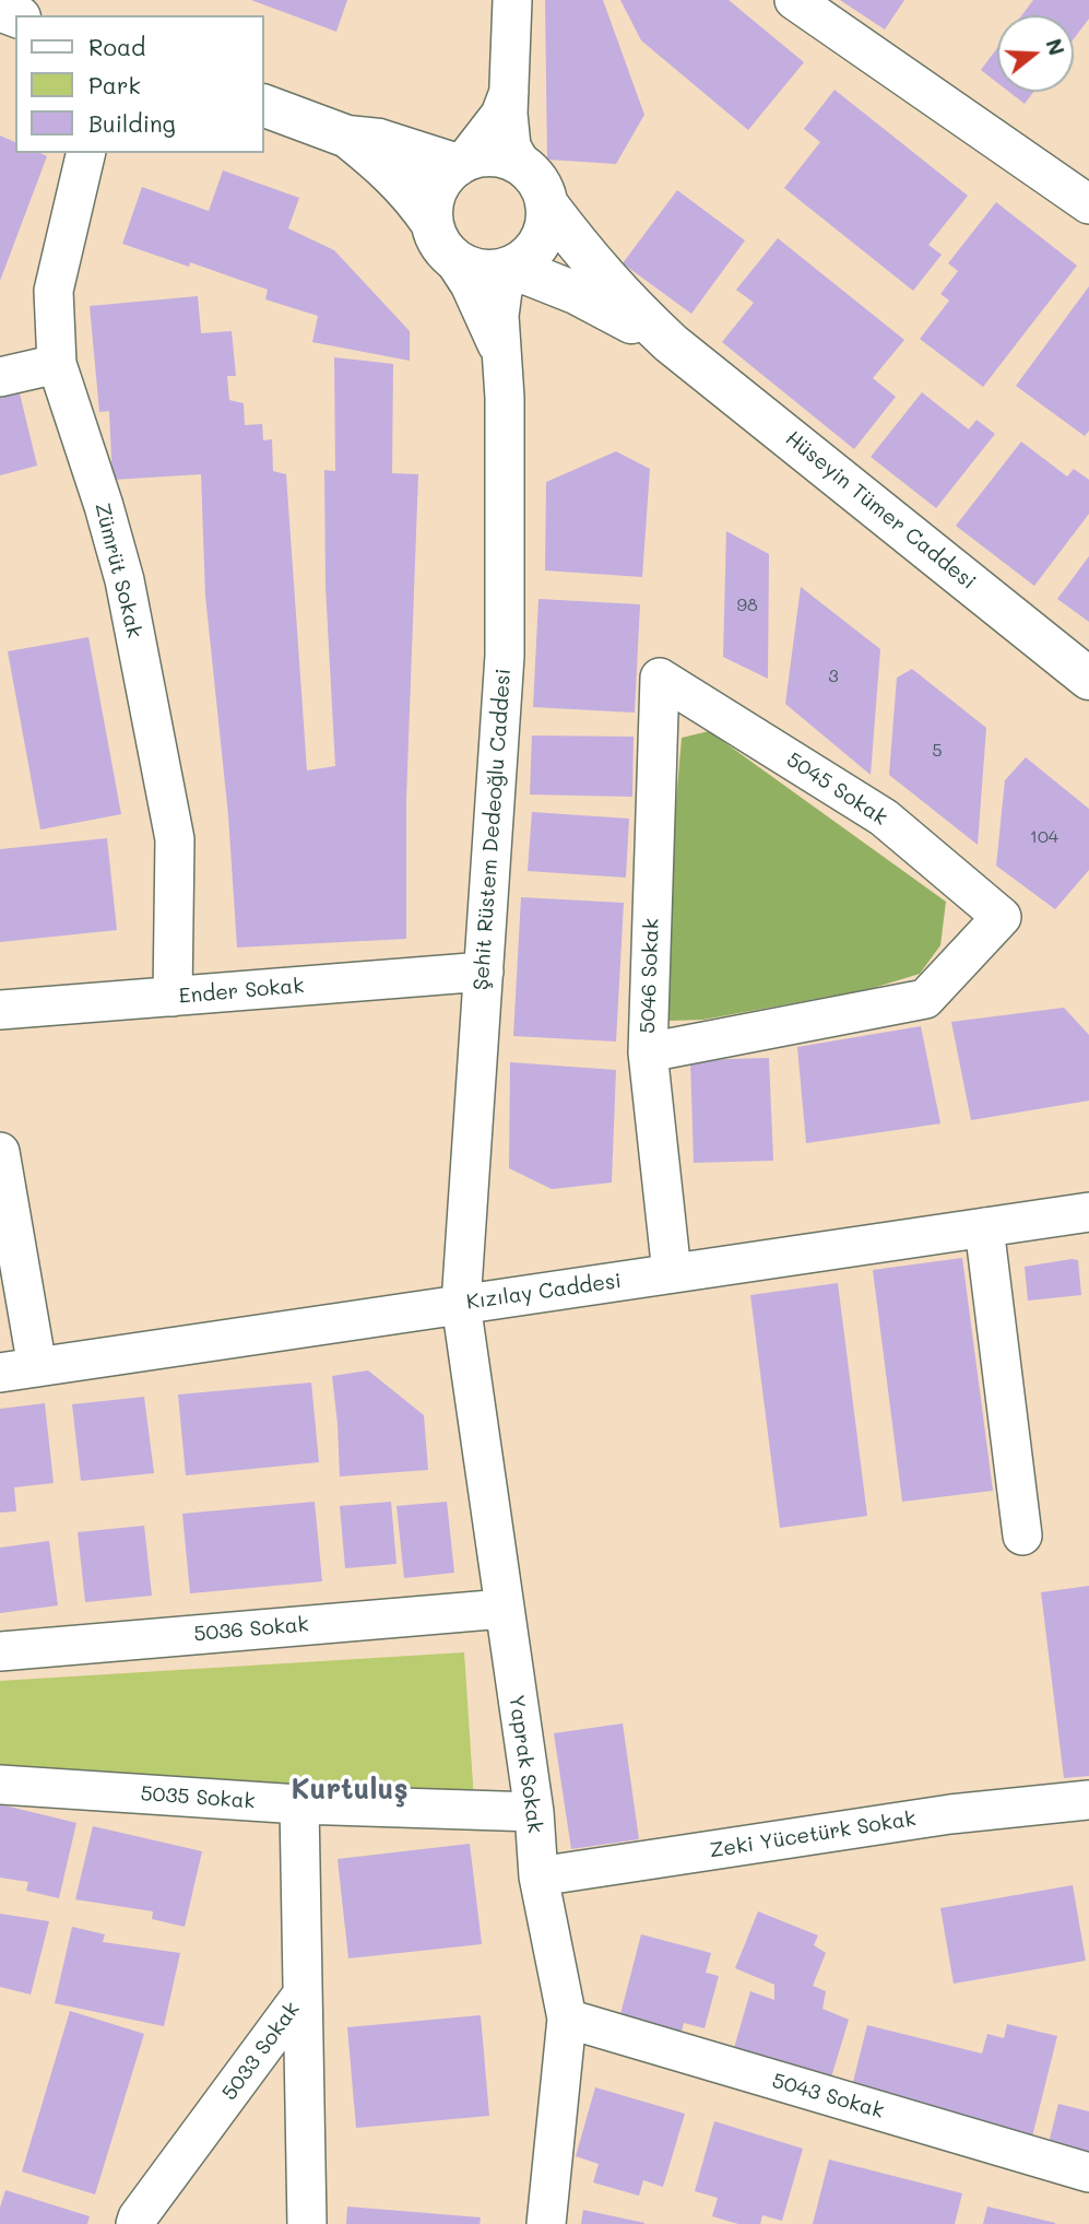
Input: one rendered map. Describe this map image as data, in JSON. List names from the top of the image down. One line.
{"streets":{"main road":["Hüseyin Tümer Caddesi"],"street":["Zümrüt Sokak","5045 Sokak","Şehit Rüstem Dedeoğlu Caddesi","5046 Sokak","Ender Sokak","Kızılay Caddesi","5036 Sokak","Yaprak Sokak","5035 Sokak","Zeki Yücetürk Sokak","5033 Sokak","5043 Sokak"]},"crossings":[["Hüseyin Tümer Caddesi","Şehit Rüstem Dedeoğlu Caddesi"],["Zümrüt Sokak","Ender Sokak"],["5045 Sokak","5046 Sokak"],["Şehit Rüstem Dedeoğlu Caddesi","Ender Sokak"],["Şehit Rüstem Dedeoğlu Caddesi","Kızılay Caddesi"],["Şehit Rüstem Dedeoğlu Caddesi","Yaprak Sokak"],["5046 Sokak","Kızılay Caddesi"],["Kızılay Caddesi","Yaprak Sokak"],["5036 Sokak","Yaprak Sokak"],["Yaprak Sokak","5035 Sokak"],["Yaprak Sokak","Zeki Yücetürk Sokak"],["Yaprak Sokak","5043 Sokak"],["5035 Sokak","5033 Sokak"]],"districts":["Kurtuluş"],"house_numbers":["98","3","5","104"],"legend":["Road","Park","Building"],"north":"right"}
